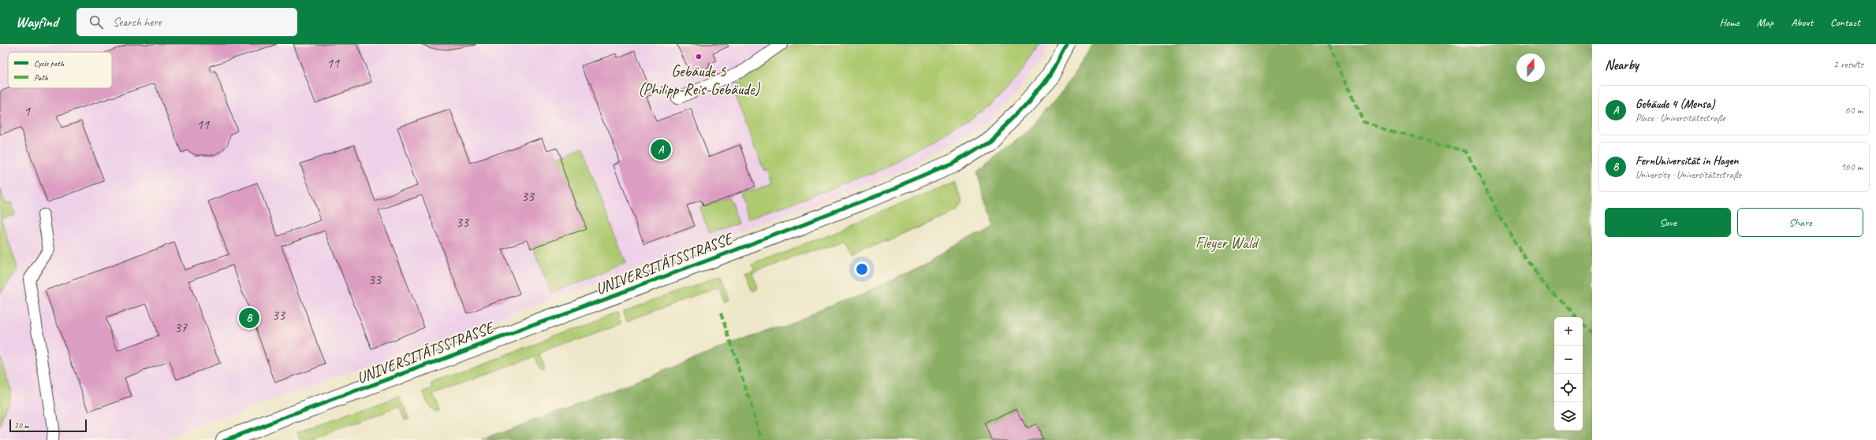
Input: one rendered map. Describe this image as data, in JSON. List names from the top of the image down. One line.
{"streets":{"street":["UNIVERSITÄTSSTRASSE"]},"parks":["Fleyer Wald"],"places":["Gebäude 5 (Philipp-Reis-Gebäude)"],"house_numbers":["11","1","11","33","33","33","33","37"],"legend":["Cycle path","Path"],"scale_bar":"20 m","north":"top","page":{"header":"Wayfind","search":"Search here","nav":["Home","Map","About","Contact"],"heading":["Nearby","2 results"],"list":[{"mark":"A","name":"Gebäude 4 (Mensa)","note":"Place · Universitätsstraße","value":"60 m"},{"mark":"B","name":"FernUniversität in Hagen","note":"University · Universitätsstraße","value":"160 m"}],"pins":["A","B"],"buttons":["Save","Share"],"map_buttons":["+","−"],"scale":"20 m"}}
